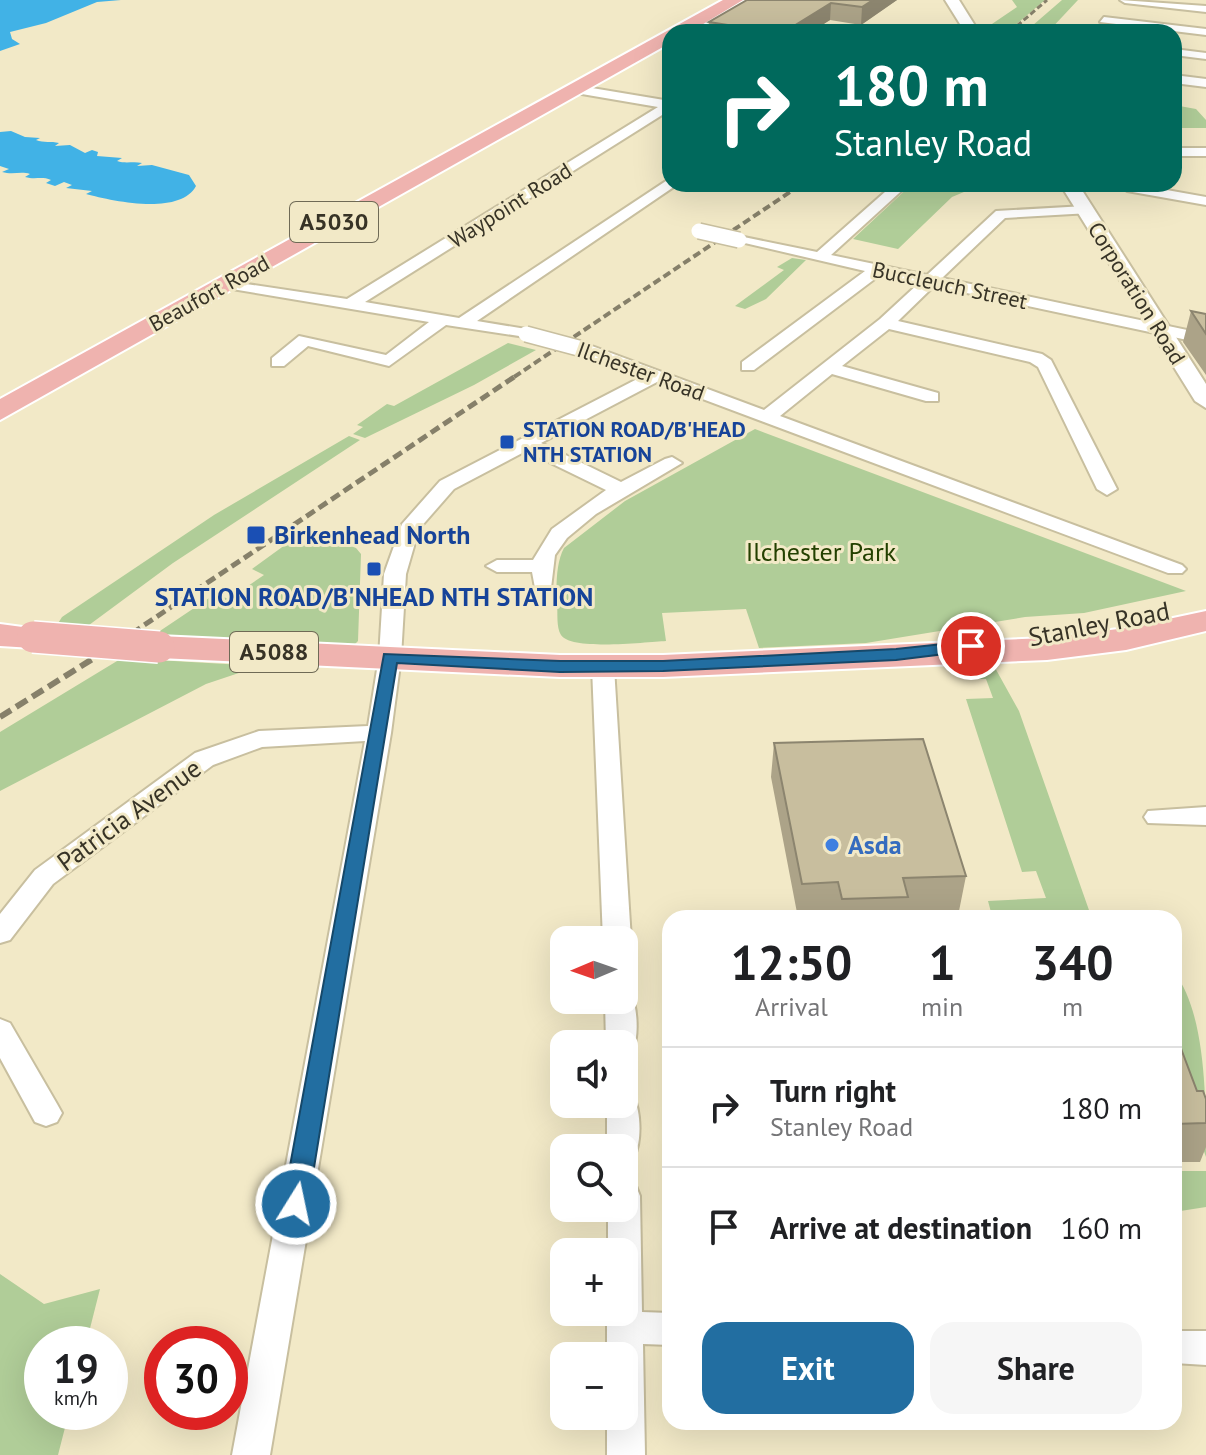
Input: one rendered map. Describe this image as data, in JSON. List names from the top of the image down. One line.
{"streets":{"main road":["A5030","Beaufort Road","Stanley Road","A5088"],"street":["Waypoint Road","Buccleuch Street","Corporation Road","Ilchester Road","Patricia Avenue"]},"crossings":[["Waypoint Road","Ilchester Road"],["Buccleuch Street","Corporation Road"],["Beaufort Road","Ilchester Road"],["Stanley Road","A5088"]],"parks":["Ilchester Park"],"places":{"transit":["STATION ROAD/B'HEAD NTH STATION","Birkenhead North","STATION ROAD/B'NHEAD NTH STATION"],"other":["Asda"]},"north":"left","page":{"turn":["180 m","Stanley Road"],"eta":["12:50","Arrival","1","min","340","m"],"map_buttons":["+","−"],"list":[{"name":"Turn right","note":"Stanley Road","value":"180 m"},{"name":"Arrive at destination","value":"160 m"}],"buttons":["Exit","Share"],"speed":"19 km/h","limit":"30"}}
